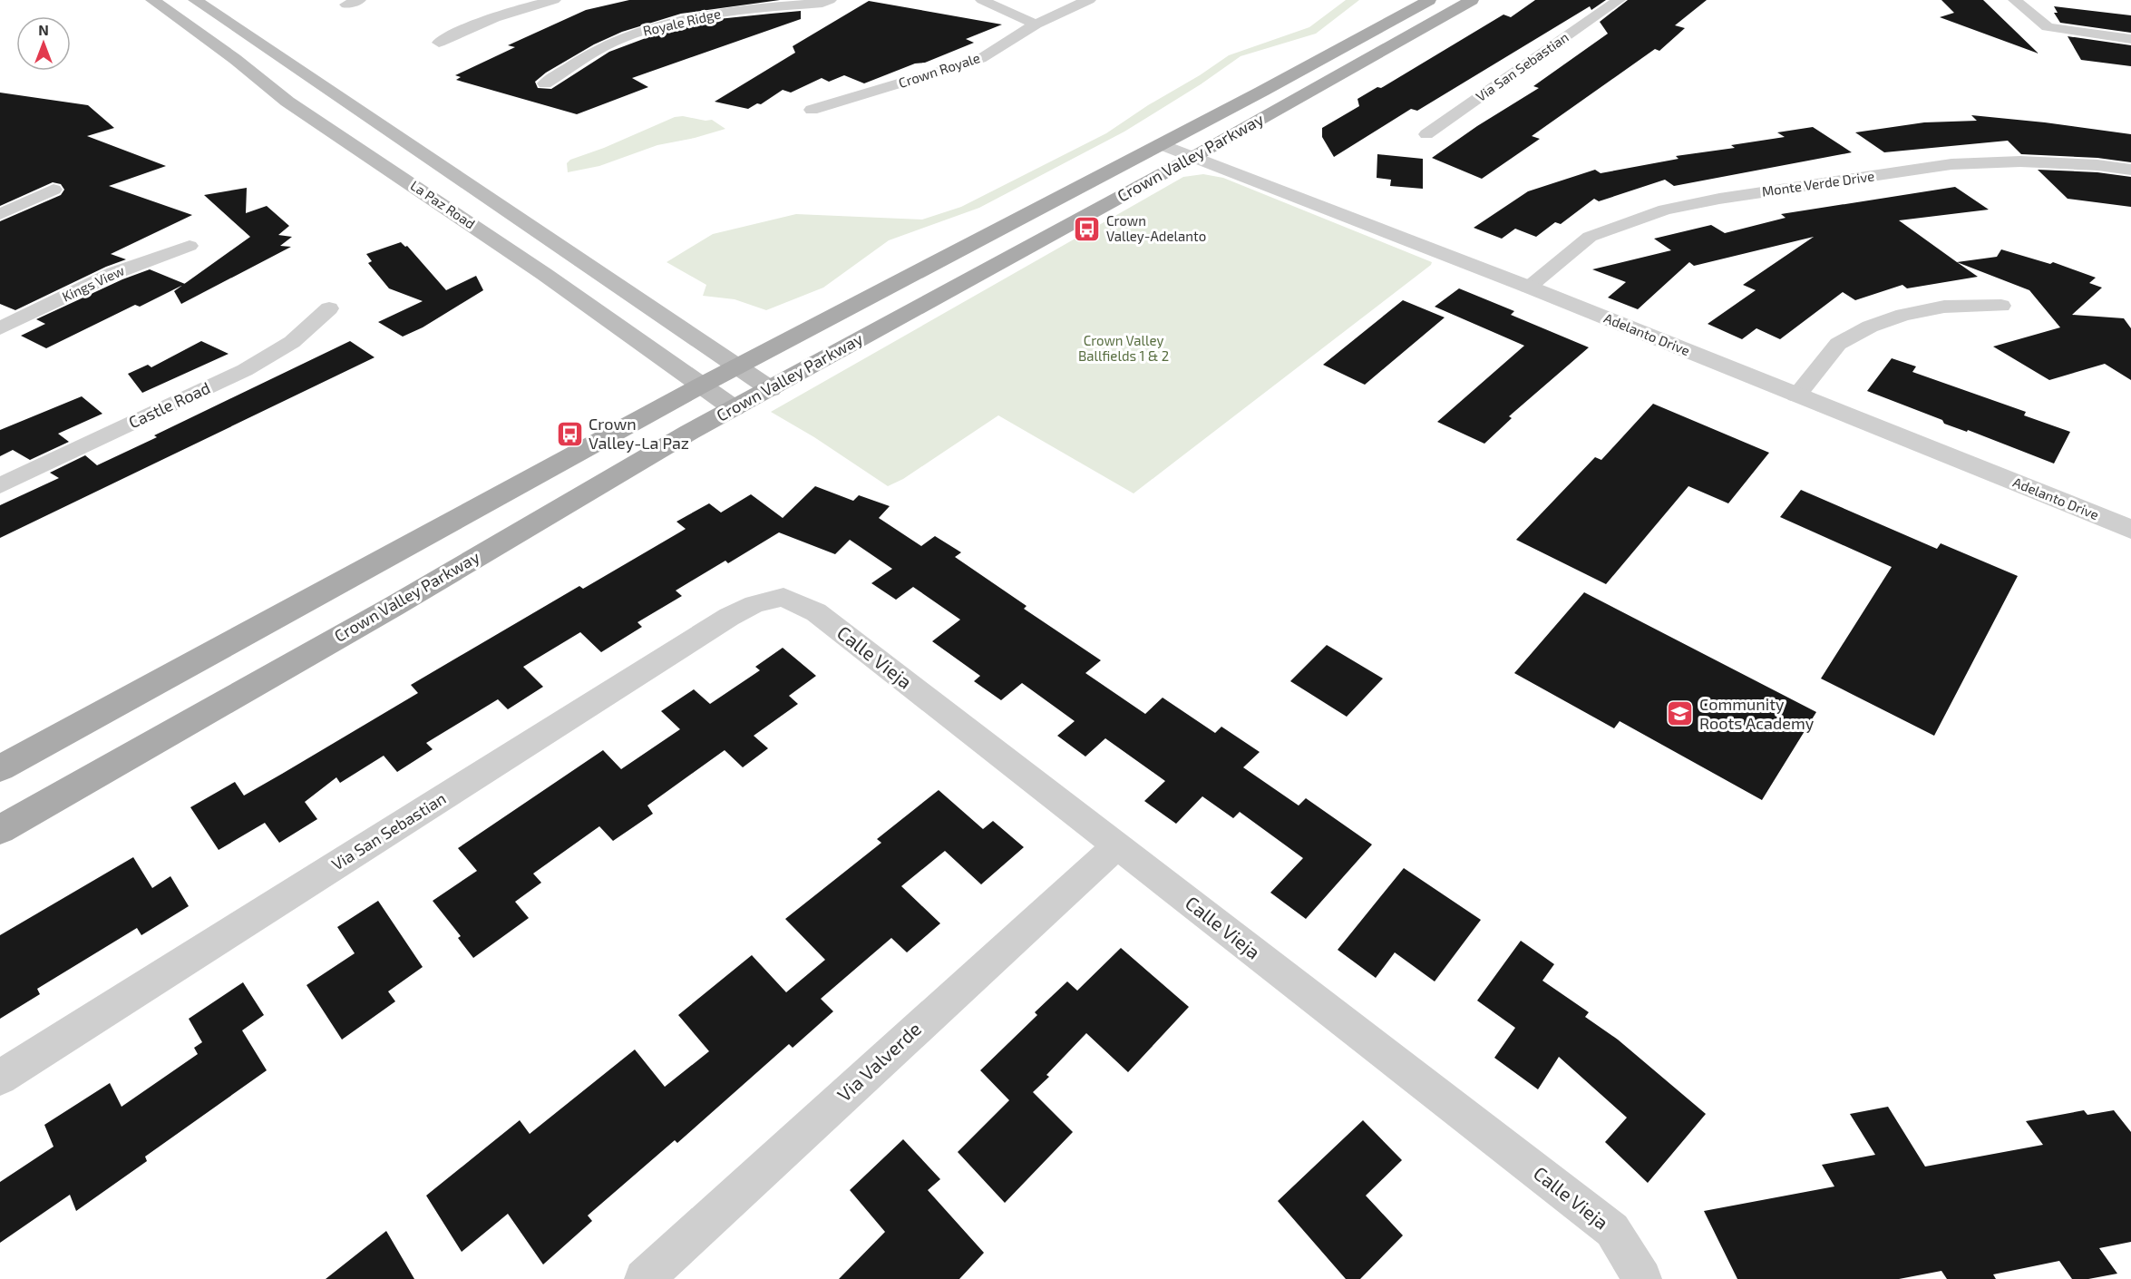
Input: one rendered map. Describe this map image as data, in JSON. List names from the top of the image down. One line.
{"streets":{"main road":["Crown Valley Parkway","La Paz Road"],"street":["Royale Ridge","Via San Sebastian","Crown Royale","Monte Verde Drive","Kings View","Adelanto Drive","Castle Road","Calle Vieja","Via Valverde"]},"crossings":[["Via San Sebastian","Calle Vieja"],["Crown Valley Parkway","La Paz Road"],["Crown Valley Parkway","Adelanto Drive"],["Monte Verde Drive","Adelanto Drive"],["Calle Vieja","Via Valverde"]],"parks":["Crown Valley Ballfields 1 & 2"],"places":{"bus stop":["Crown Valley-Adelanto","Crown Valley-La Paz"],"school or university":["Community Roots Academy"]},"north":"top"}
